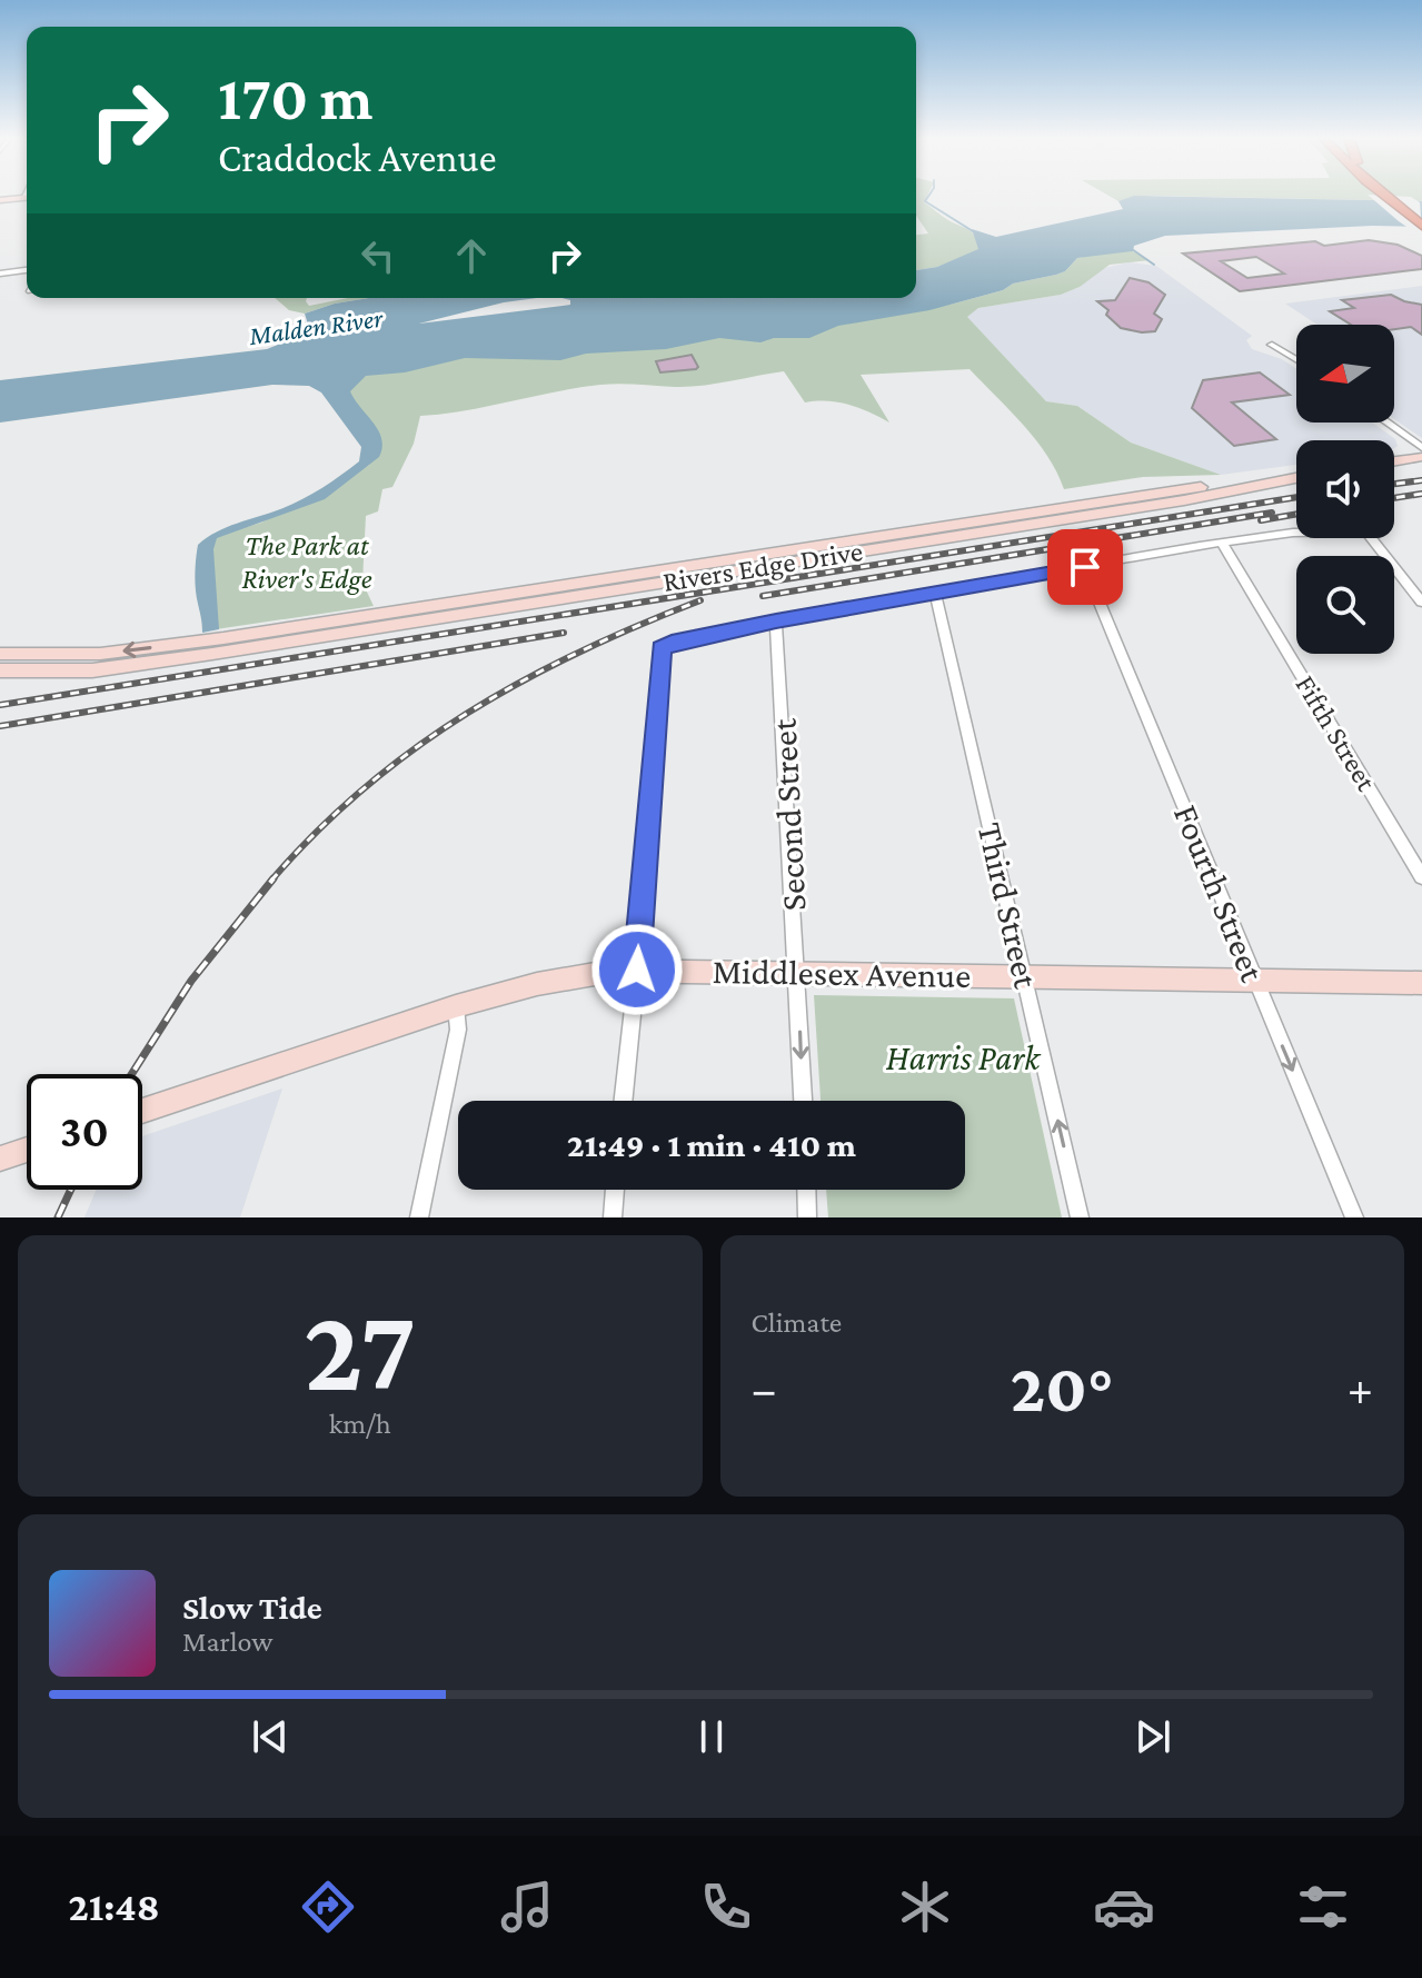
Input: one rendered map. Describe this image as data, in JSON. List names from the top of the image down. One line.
{"streets":{"main road":["Rivers Edge Drive","Middlesex Avenue"],"street":["Fifth Street","Second Street","Fourth Street","Third Street"]},"crossings":[["Second Street","Middlesex Avenue"],["Fourth Street","Middlesex Avenue"],["Third Street","Middlesex Avenue"]],"one_way":["Fourth Street","Third Street"],"water":["Malden River"],"parks":["The Park at River's Edge","Harris Park"],"north":"left","page":{"turn":["170 m","Craddock Avenue"],"limit":"30","trip":"21:49 · 1 min · 410 m","tile":[["27","km/h"],"Climate"],"heat":["−","20°","+"],"song":["Slow Tide","Marlow"],"tabs":"21:48"}}
